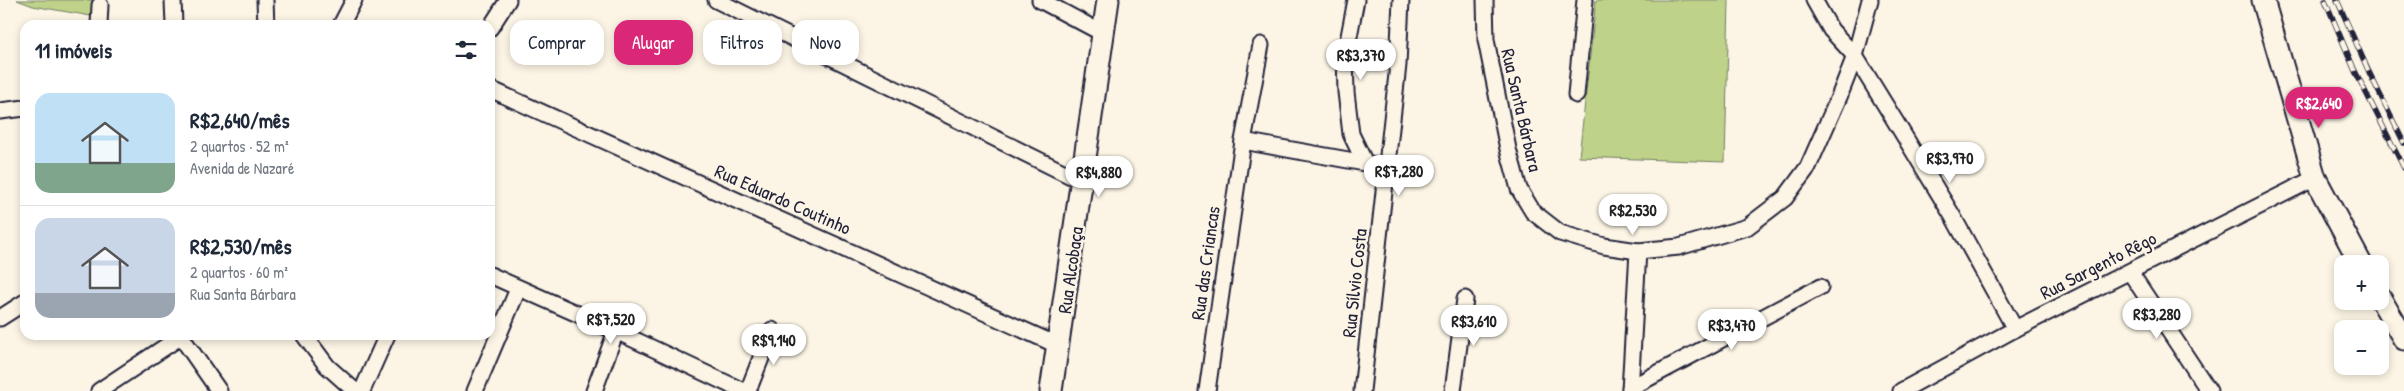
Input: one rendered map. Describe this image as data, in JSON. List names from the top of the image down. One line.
{"streets":{"main road":["Rua Alcobaça"],"street":["Rua Santa Bárbara","Rua Eduardo Coutinho","Rua das Criancas","Rua Sargento Rêgo","Rua Sílvio Costa"]},"crossings":[["Rua Eduardo Coutinho","Rua Alcobaça"]],"page":{"chip":["Comprar","Alugar","Filtros","Novo"],"heading":"11 imóveis","price":["R$3,370","R$2,640","R$3,970","R$7,280","R$4,880","R$2,530","R$3,280","R$7,520","R$3,610","R$3,470","R$9,140"],"list":[{"name":"R$2,640/mês","note":"2 quartos · 52 m² · Avenida de Nazaré"},{"name":"R$2,530/mês","note":"2 quartos · 60 m² · Rua Santa Bárbara"}],"map_buttons":["+","−"]}}
